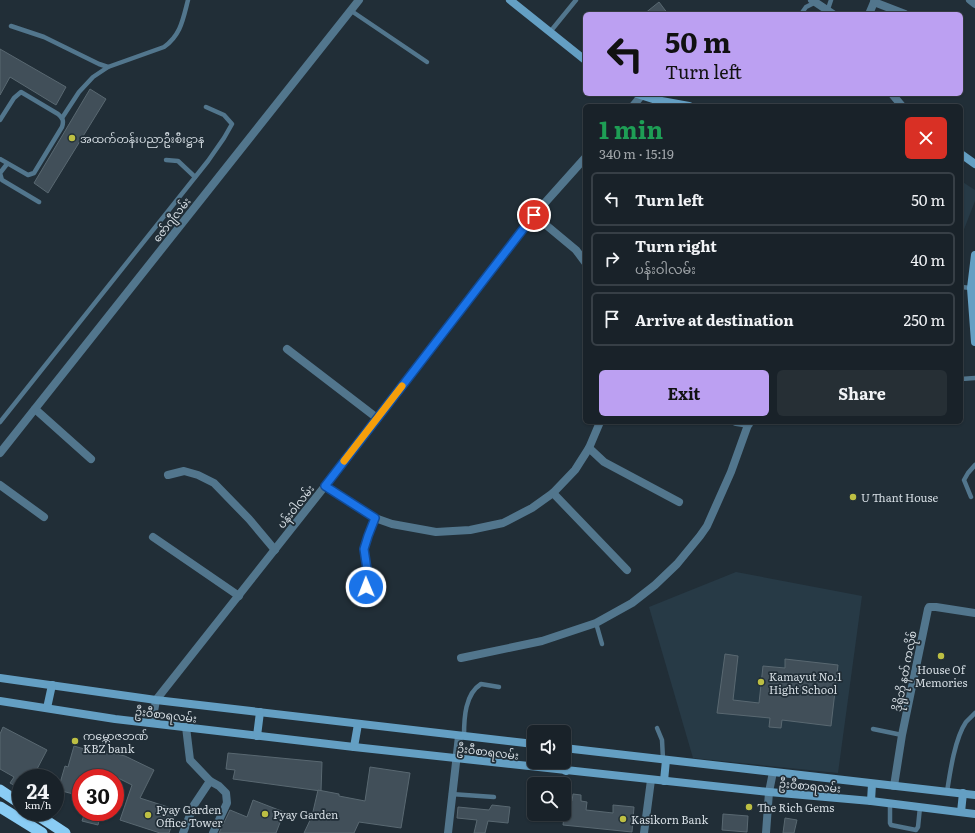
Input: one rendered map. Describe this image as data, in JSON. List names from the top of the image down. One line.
{"streets":{"main road":["ဦးဝီစာရလမ်း"],"street":["ဇော်ဂျီလမ်း","ပန်းဝါလမ်း","ဒိုရိုဘို နတ် ကလိုစ်"]},"crossings":[["ပန်းဝါလမ်း","ဦးဝီစာရလမ်း"],["ဒိုရိုဘို နတ် ကလိုစ်","ဦးဝီစာရလမ်း"]],"places":["အထက်တန်းပညာဦးစီးဋ္ဌာန","U Thant House","House Of Memories","Kamayut No.1 Hight School","ကမ္ဘောဇဘဏ် KBZ bank","The Rich Gems","Pyay Garden","Pyay Garden Office Tower","Kasikorn Bank"],"page":{"turn":["50 m","Turn left"],"heading":["1 min","340 m · 15:19"],"list":[{"name":"Turn left","value":"50 m"},{"name":"Turn right","note":"ပန်းဝါလမ်း","value":"40 m"},{"name":"Arrive at destination","value":"250 m"}],"buttons":["Exit","Share"],"speed":"24 km/h","limit":"30"}}
